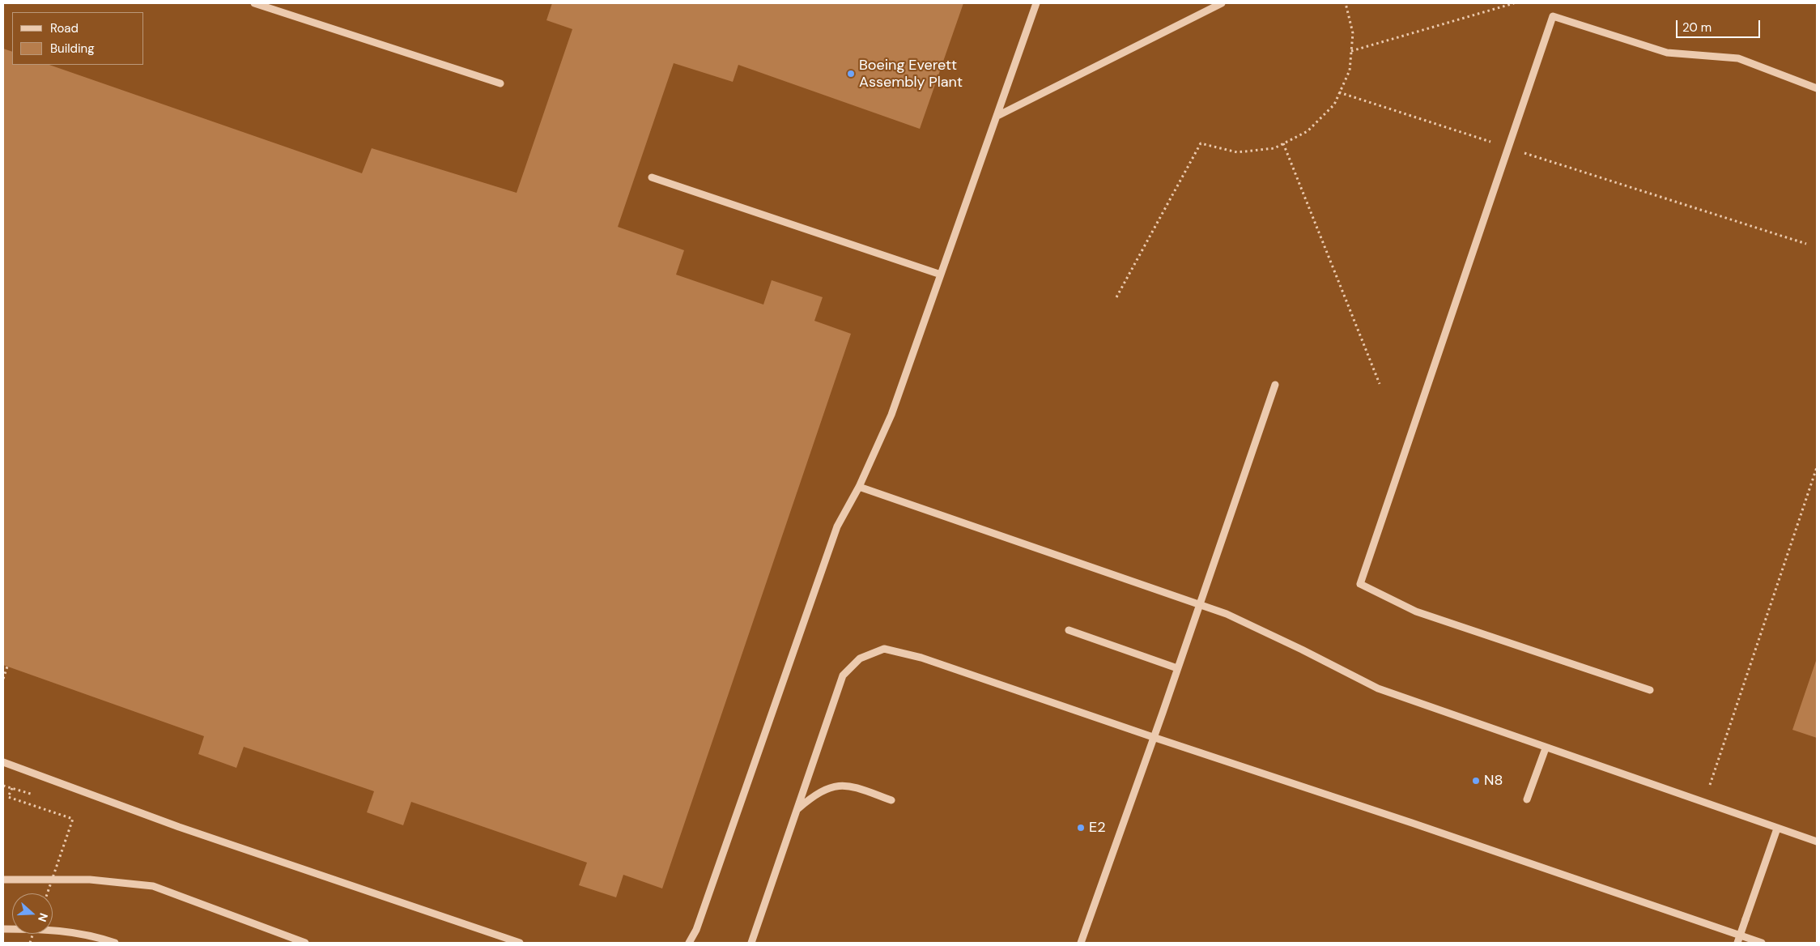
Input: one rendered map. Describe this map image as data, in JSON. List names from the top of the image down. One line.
{"places":["Boeing Everett Assembly Plant","N8","E2"],"legend":["Road","Building"],"scale_bar":"20 m","north":"right"}
